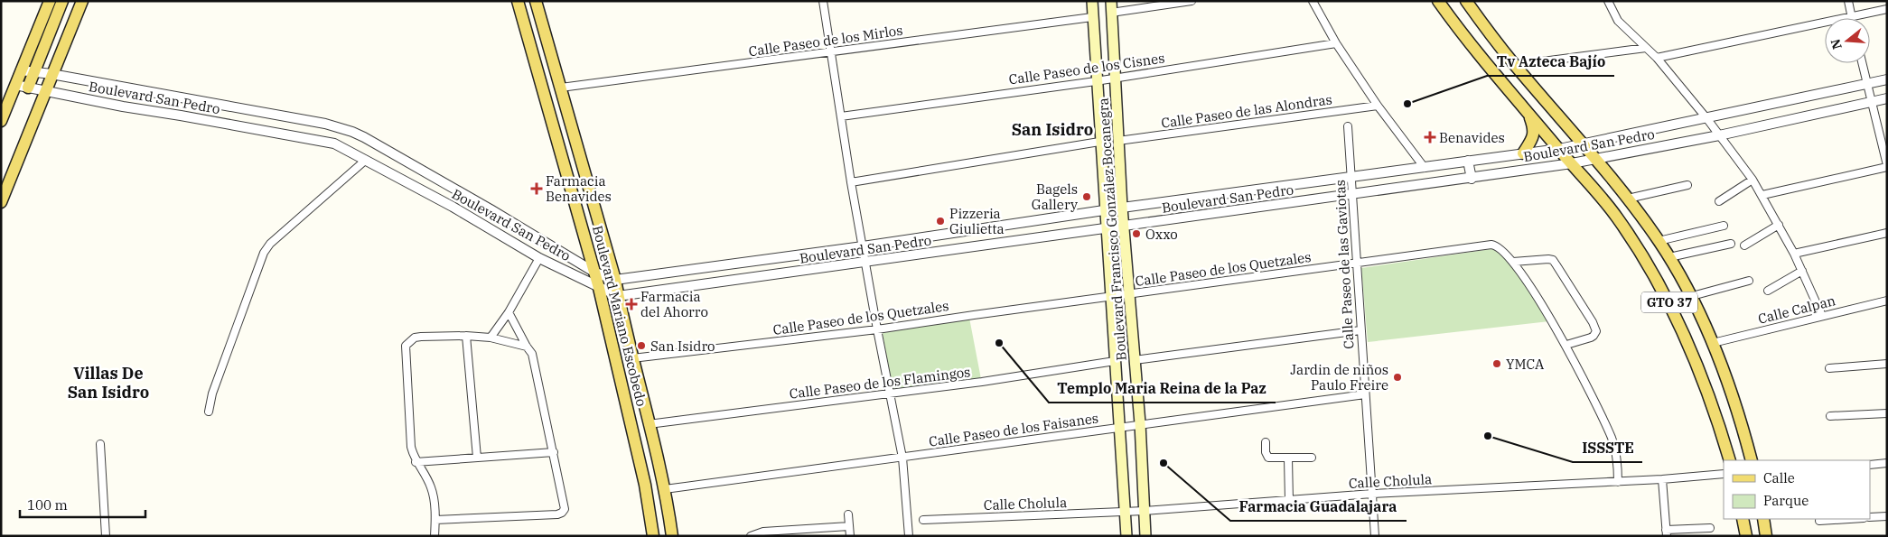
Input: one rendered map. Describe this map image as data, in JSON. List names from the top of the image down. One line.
{"streets":{"main road":["Boulevard Francisco González Bocanegra","GTO 37","Boulevard Mariano Escobedo"],"street":["Calle Paseo de los Mirlos","Calle Paseo de los Cisnes","Boulevard San Pedro","Calle Paseo de las Alondras","Calle Paseo de las Gaviotas","Calle Paseo de los Quetzales","Calle Calpan","Calle Paseo de los Flamingos","Calle Paseo de los Faisanes","Calle Cholula"]},"crossings":[["Calle Paseo de los Mirlos","Boulevard Francisco González Bocanegra"],["Calle Paseo de los Mirlos","Boulevard Mariano Escobedo"],["Calle Paseo de los Cisnes","Boulevard Francisco González Bocanegra"],["Boulevard San Pedro","Boulevard Francisco González Bocanegra"],["Boulevard San Pedro","Calle Paseo de las Gaviotas"],["Boulevard San Pedro","GTO 37"],["Boulevard San Pedro","Boulevard Mariano Escobedo"],["Calle Paseo de las Alondras","Boulevard Francisco González Bocanegra"],["Boulevard Francisco González Bocanegra","Calle Paseo de los Quetzales"],["Boulevard Francisco González Bocanegra","Calle Paseo de los Flamingos"],["Boulevard Francisco González Bocanegra","Calle Paseo de los Faisanes"],["Boulevard Francisco González Bocanegra","Calle Cholula"],["Calle Paseo de las Gaviotas","Calle Paseo de los Quetzales"],["Calle Paseo de las Gaviotas","Calle Paseo de los Faisanes"],["Calle Paseo de las Gaviotas","Calle Cholula"],["Calle Paseo de los Quetzales","Boulevard Mariano Escobedo"],["Calle Paseo de los Quetzales","Calle Cholula"],["GTO 37","Calle Calpan"],["Boulevard Mariano Escobedo","Calle Paseo de los Flamingos"],["Boulevard Mariano Escobedo","Calle Paseo de los Faisanes"]],"districts":["San Isidro","Villas De San Isidro"],"places":{"other":["Tv Azteca Bajío","Bagels Gallery","Pizzeria Giulietta","Oxxo","Templo Maria Reina de la Paz","San Isidro","YMCA","Jardin de niños Paulo Freire","ISSSTE","Farmacia Guadalajara"],"health":["Benavides","Farmacia Benavides","Farmacia del Ahorro"]},"legend":["Calle","Parque"],"scale_bar":"100 m","north":"left"}
